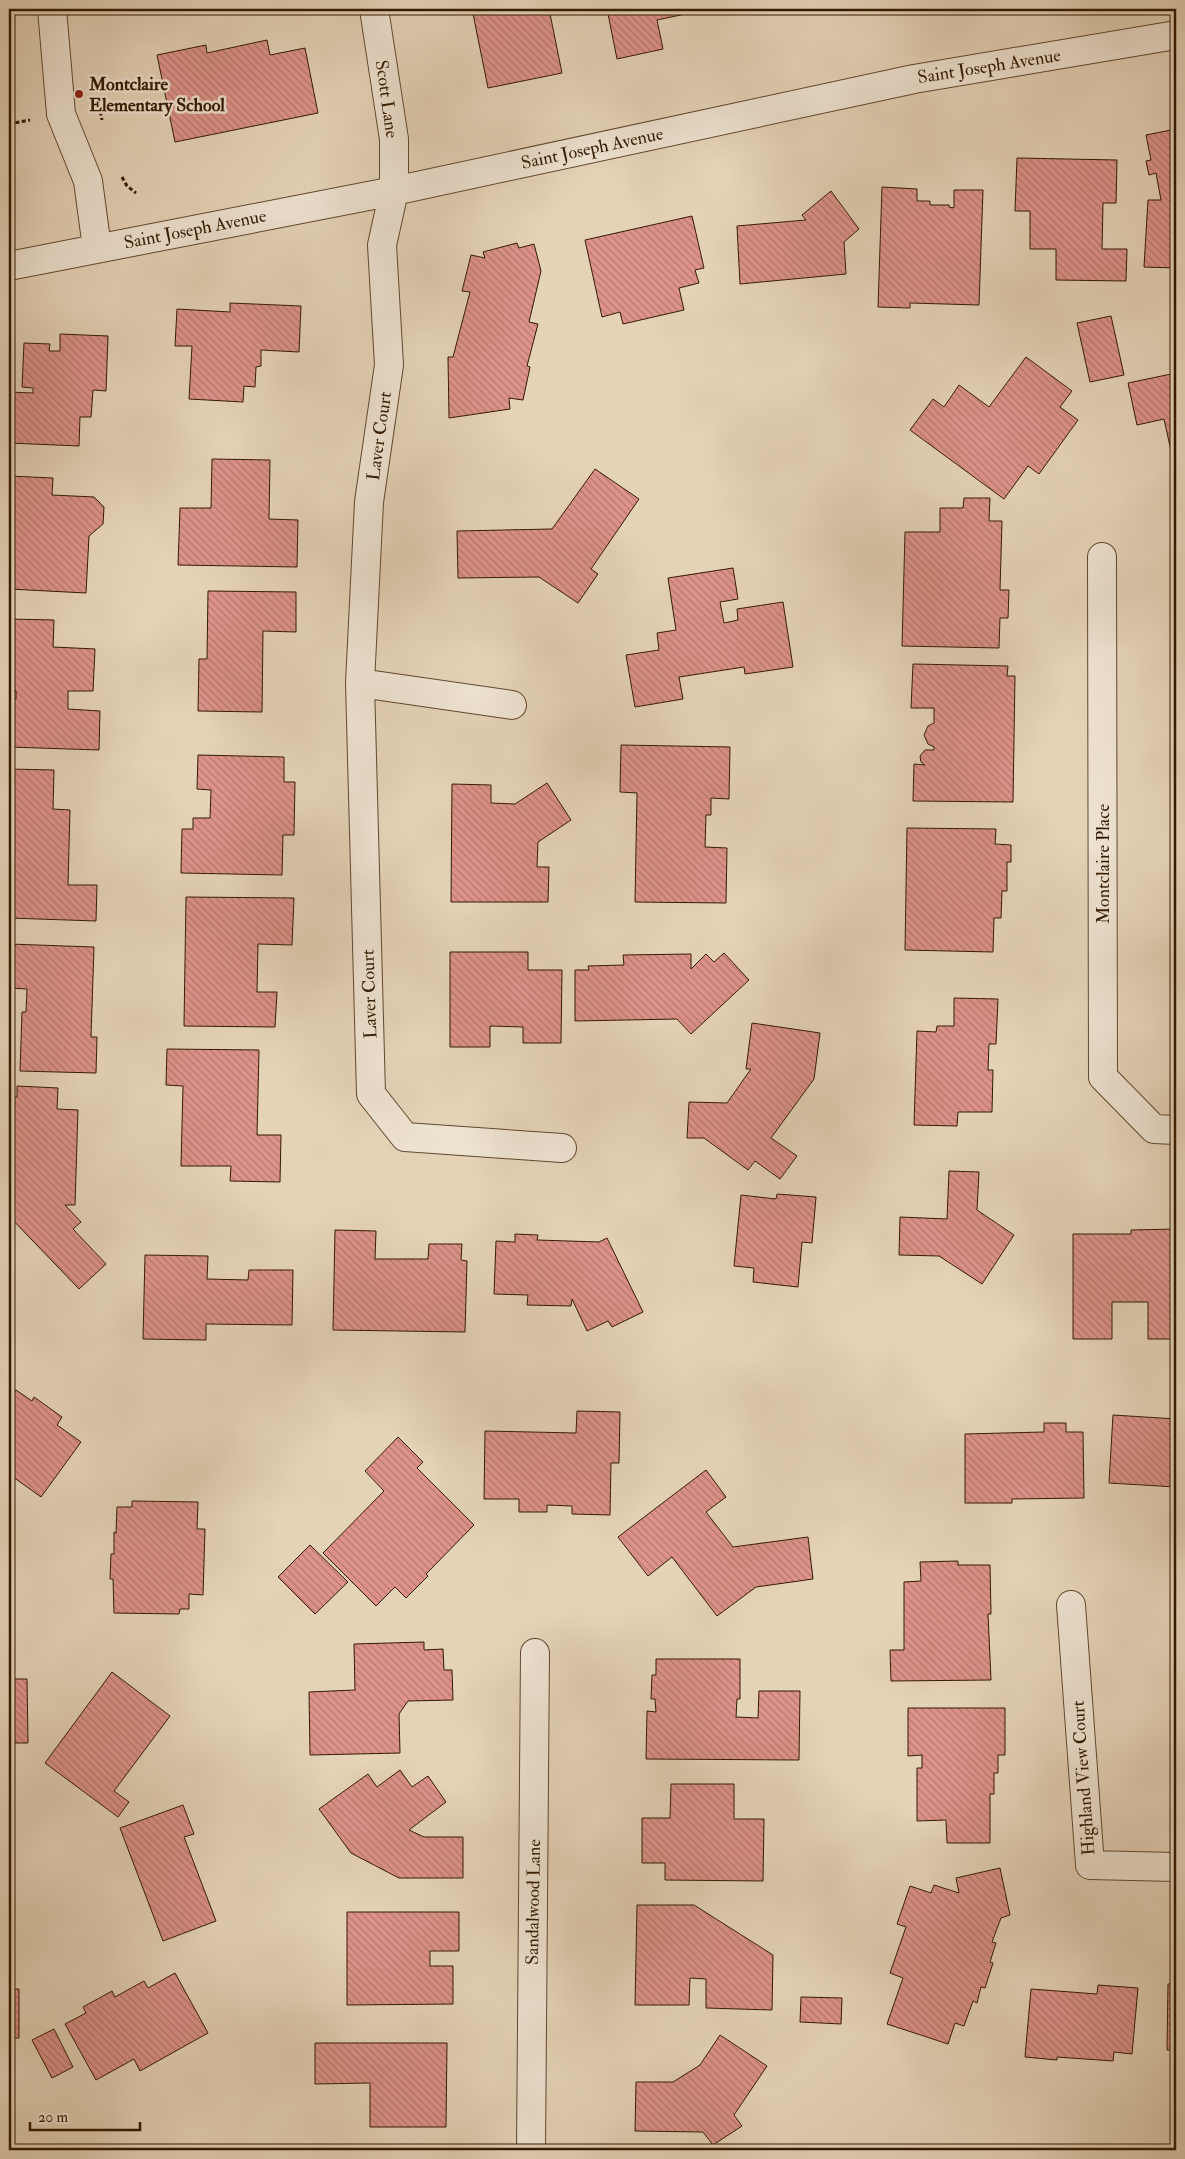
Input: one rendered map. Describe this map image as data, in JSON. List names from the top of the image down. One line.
{"streets":{"street":["Saint Joseph Avenue","Scott Lane","Laver Court","Montclaire Place","Highland View Court","Sandalwood Lane"]},"crossings":[["Saint Joseph Avenue","Scott Lane"],["Saint Joseph Avenue","Laver Court"],["Scott Lane","Laver Court"]],"places":["Montclaire Elementary School"],"scale_bar":"20 m"}
